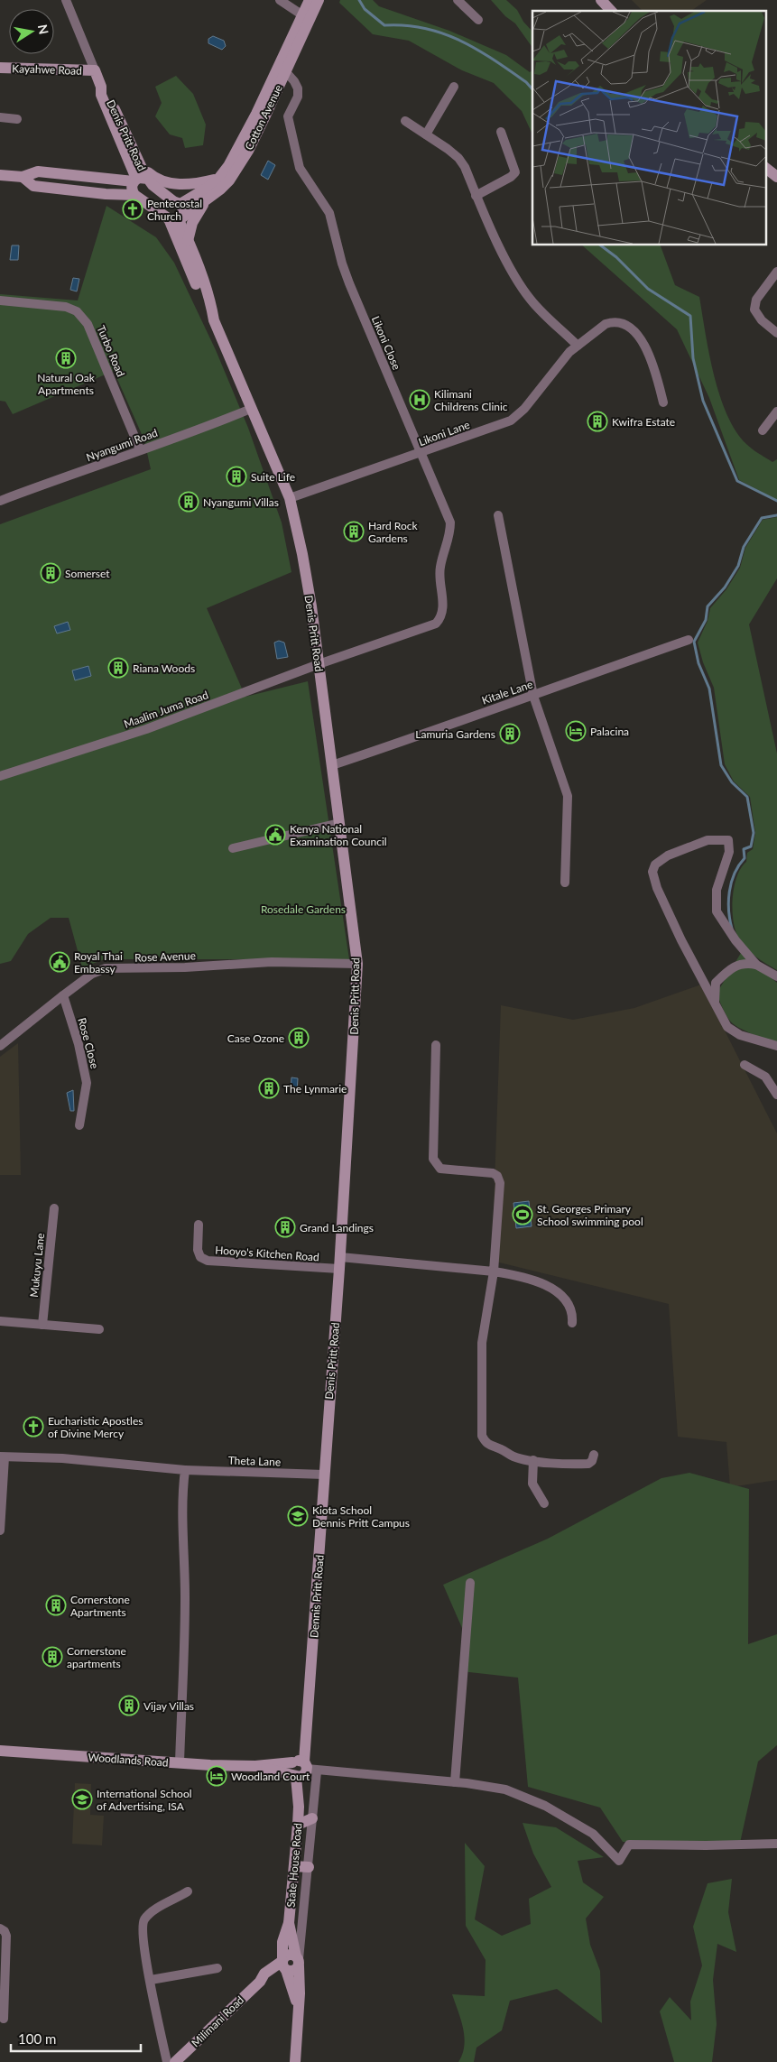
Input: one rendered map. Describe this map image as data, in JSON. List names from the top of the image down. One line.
{"streets":{"main road":["Kayahwe Road","Cotton Avenue","Denis Pritt Road","Dennis Pritt Road","Woodlands Road","State House Road","Milimani Road"],"street":["Likoni Close","Turbo Road","Likoni Lane","Nyangumi Road","Kitale Lane","Maalim Juma Road","Rose Avenue","Rose Close","Hooyo's Kitchen Road","Mukuyu Lane","Theta Lane"]},"crossings":[["Cotton Avenue","Denis Pritt Road"],["Cotton Avenue","Likoni Close"],["Denis Pritt Road","Likoni Close"],["Denis Pritt Road","Likoni Lane"],["Denis Pritt Road","Nyangumi Road"],["Denis Pritt Road","Kitale Lane"],["Denis Pritt Road","Maalim Juma Road"],["Denis Pritt Road","Rose Avenue"],["Denis Pritt Road","Hooyo's Kitchen Road"],["Denis Pritt Road","Theta Lane"],["Denis Pritt Road","Dennis Pritt Road"],["Likoni Close","Likoni Lane"],["Likoni Close","Maalim Juma Road"],["Turbo Road","Nyangumi Road"],["Rose Avenue","Rose Close"],["Theta Lane","Dennis Pritt Road"],["Dennis Pritt Road","Woodlands Road"],["Dennis Pritt Road","State House Road"],["Woodlands Road","State House Road"],["State House Road","Milimani Road"]],"parks":["Rosedale Gardens"],"places":{"church":["Pentecostal Church","Eucharistic Apostles of Divine Mercy"],"building":["Natural Oak Apartments","Kwifra Estate","Suite Life","Nyangumi Villas","Hard Rock Gardens","Somerset","Riana Woods","Lamuria Gardens","Case Ozone","The Lynmarie","Grand Landings","Cornerstone Apartments","Cornerstone apartments","Vijay Villas"],"hospital":["Kilimani Childrens Clinic"],"hotel":["Palacina","Woodland Court"],"public building":["Kenya National Examination Council","Royal Thai Embassy"],"sports":["St. Georges Primary School swimming pool"],"school or university":["Kiota School Dennis Pritt Campus","International School of Advertising, ISA"]},"scale_bar":"100 m","north":"right"}
